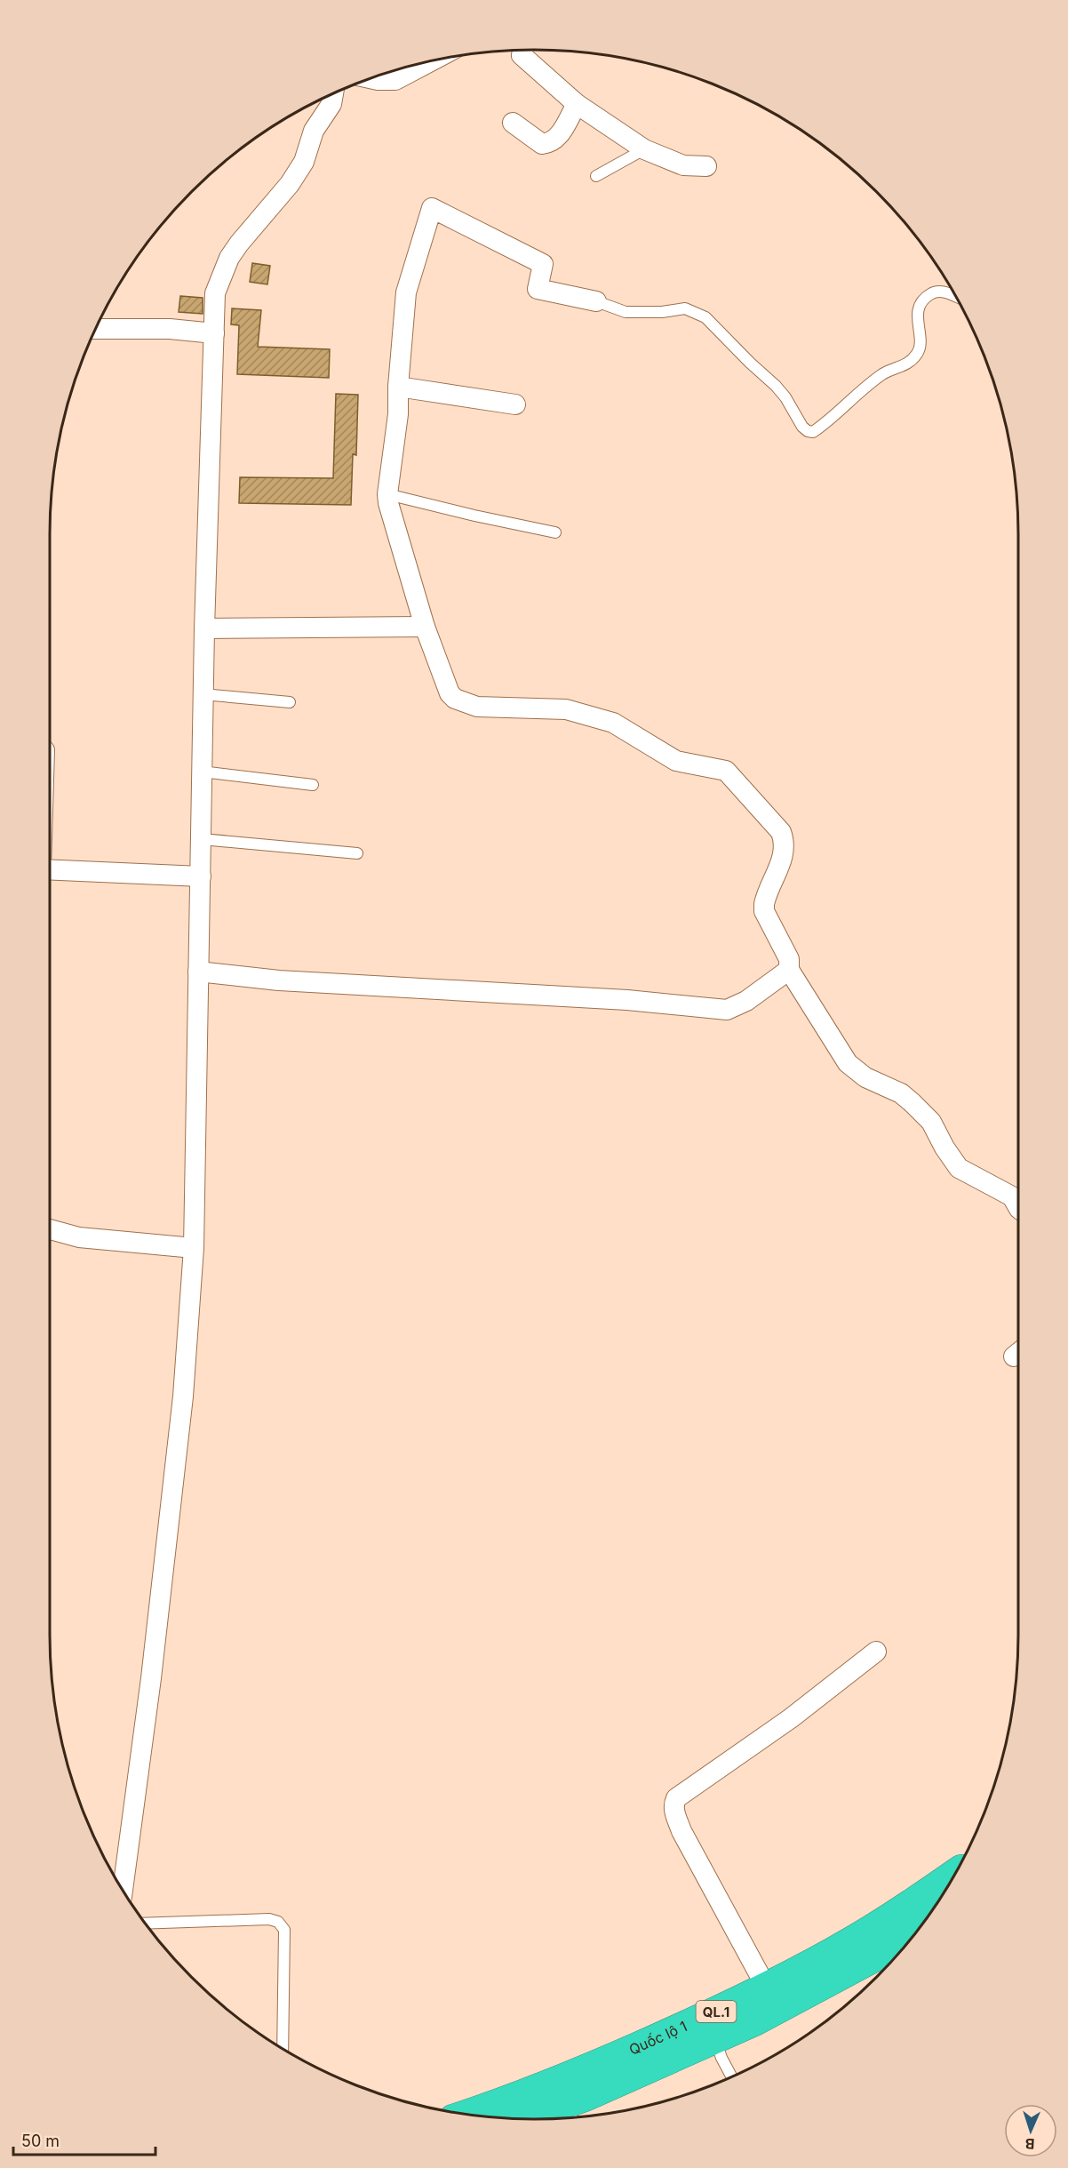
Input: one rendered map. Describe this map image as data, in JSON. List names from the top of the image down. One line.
{"streets":{"highway":["QL.1","Quốc lộ 1"]},"scale_bar":"50 m","north":"bottom"}
